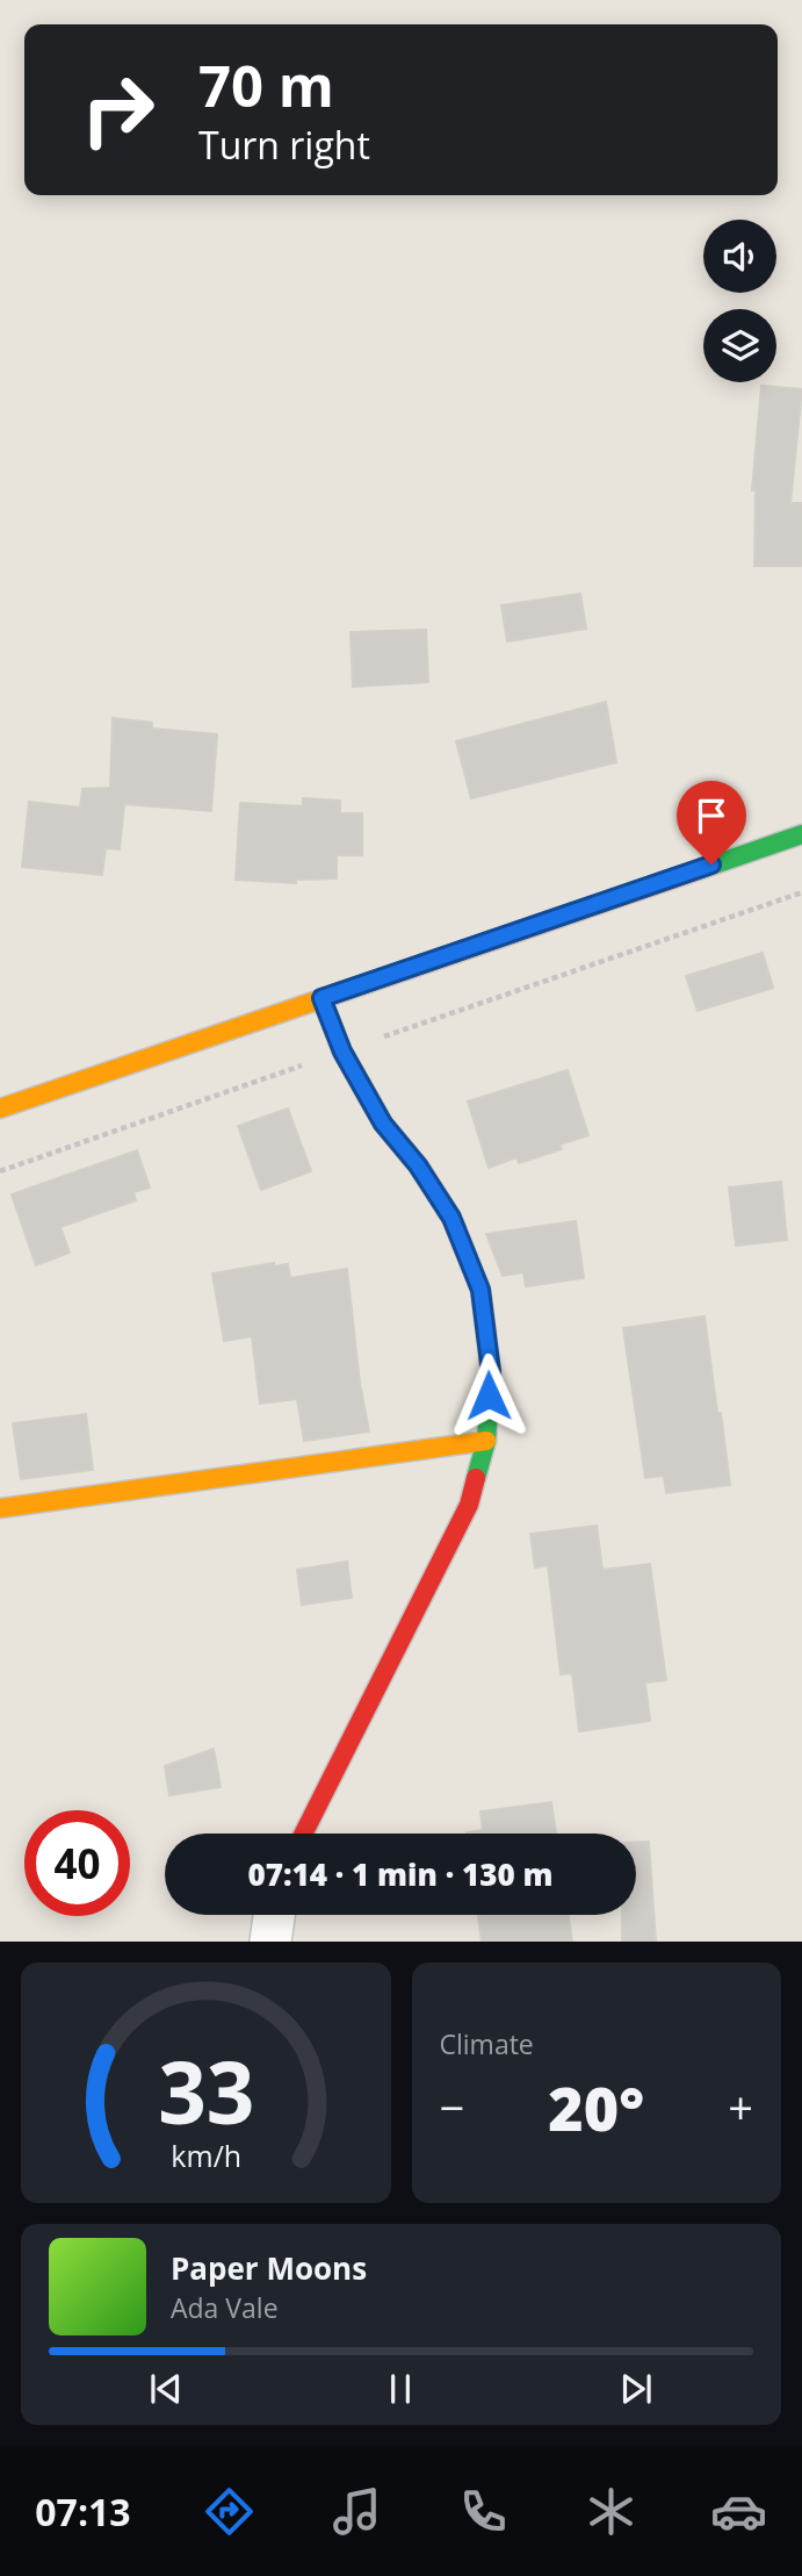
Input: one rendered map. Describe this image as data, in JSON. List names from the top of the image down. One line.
{"page":{"turn":["70 m","Turn right"],"limit":"40","trip":"07:14 · 1 min · 130 m","tile":"Climate","heat":["−","20°","+"],"song":["Paper Moons","Ada Vale"],"tabs":"07:13","gauge":["33","km/h"]}}
